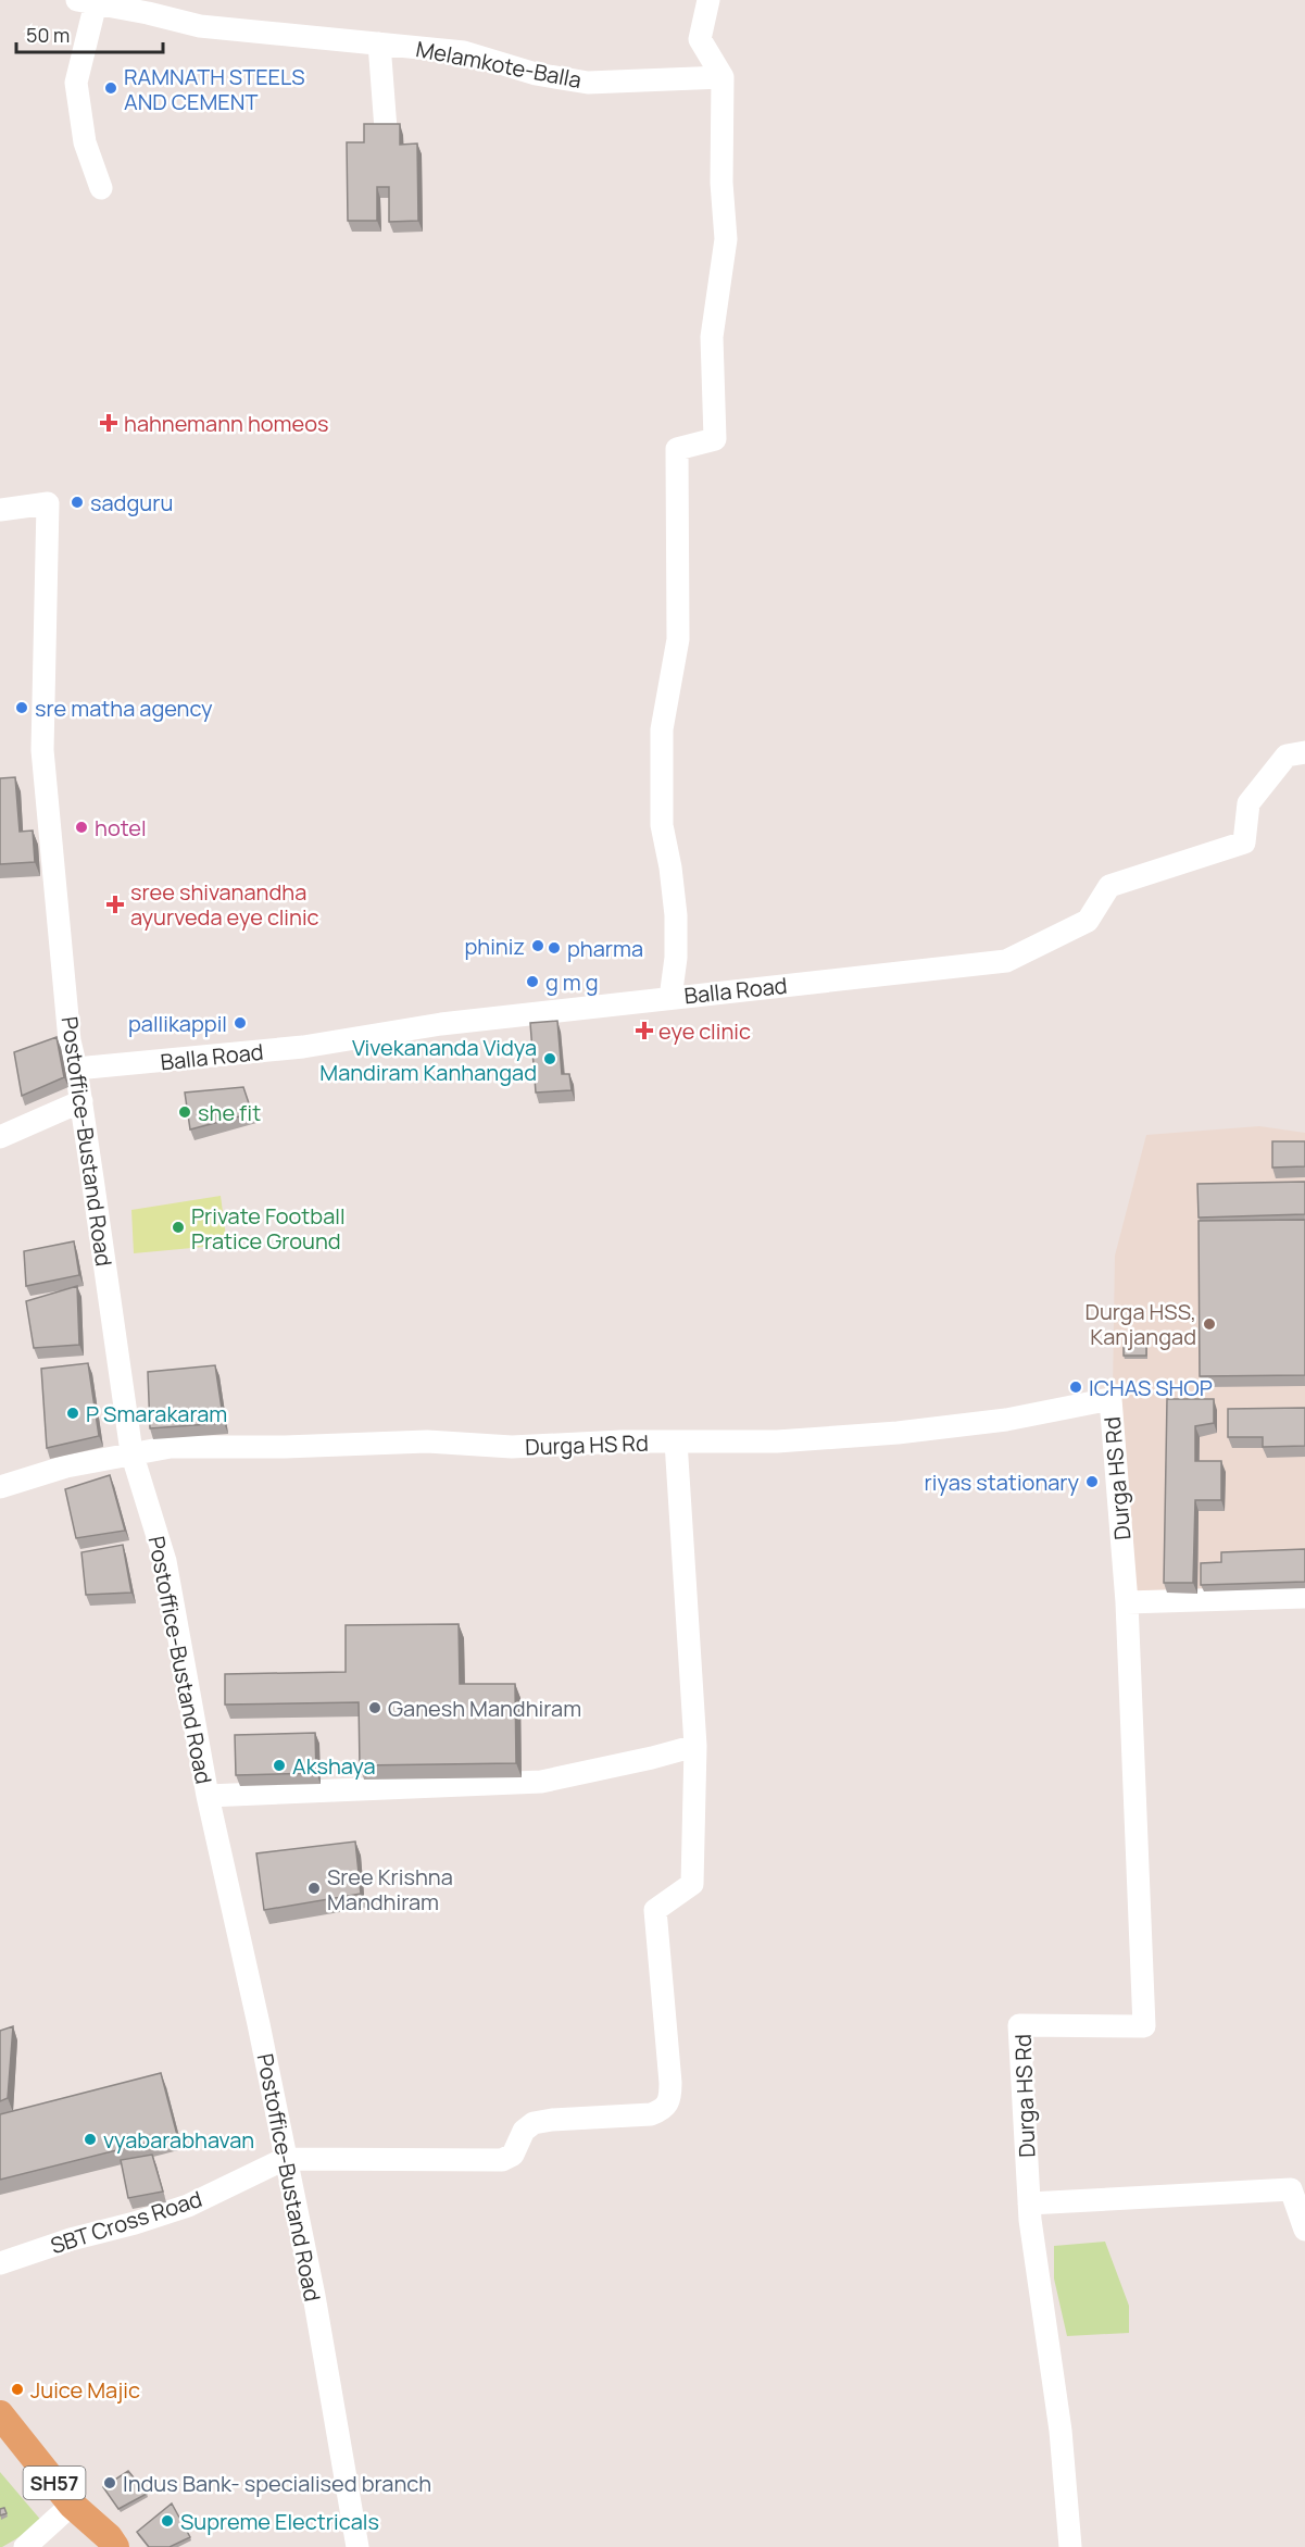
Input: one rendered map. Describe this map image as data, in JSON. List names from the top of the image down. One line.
{"streets":{"main road":["SH57"],"street":["Melamkote-Balla","Balla Road","Postoffice-Bustand Road","Durga HS Rd","SBT Cross Road"]},"crossings":[["Balla Road","Postoffice-Bustand Road"],["Postoffice-Bustand Road","Durga HS Rd"],["Postoffice-Bustand Road","SBT Cross Road"]],"places":{"other":["RAMNATH STEELS AND CEMENT","sadguru","sre matha agency","hotel","phiniz","pharma","g m g","pallikappil","Vivekananda Vidya Mandiram Kanhangad","she fit","Private Football Pratice Ground","Durga HSS, Kanjangad","ICHAS SHOP","P Smarakaram","riyas stationary","Ganesh Mandhiram","Akshaya","Sree Krishna Mandhiram","vyabarabhavan","Juice Majic","Indus Bank- specialised branch","Supreme Electricals"],"health":["hahnemann homeos","sree shivanandha ayurveda eye clinic","eye clinic"]},"scale_bar":"50 m"}
